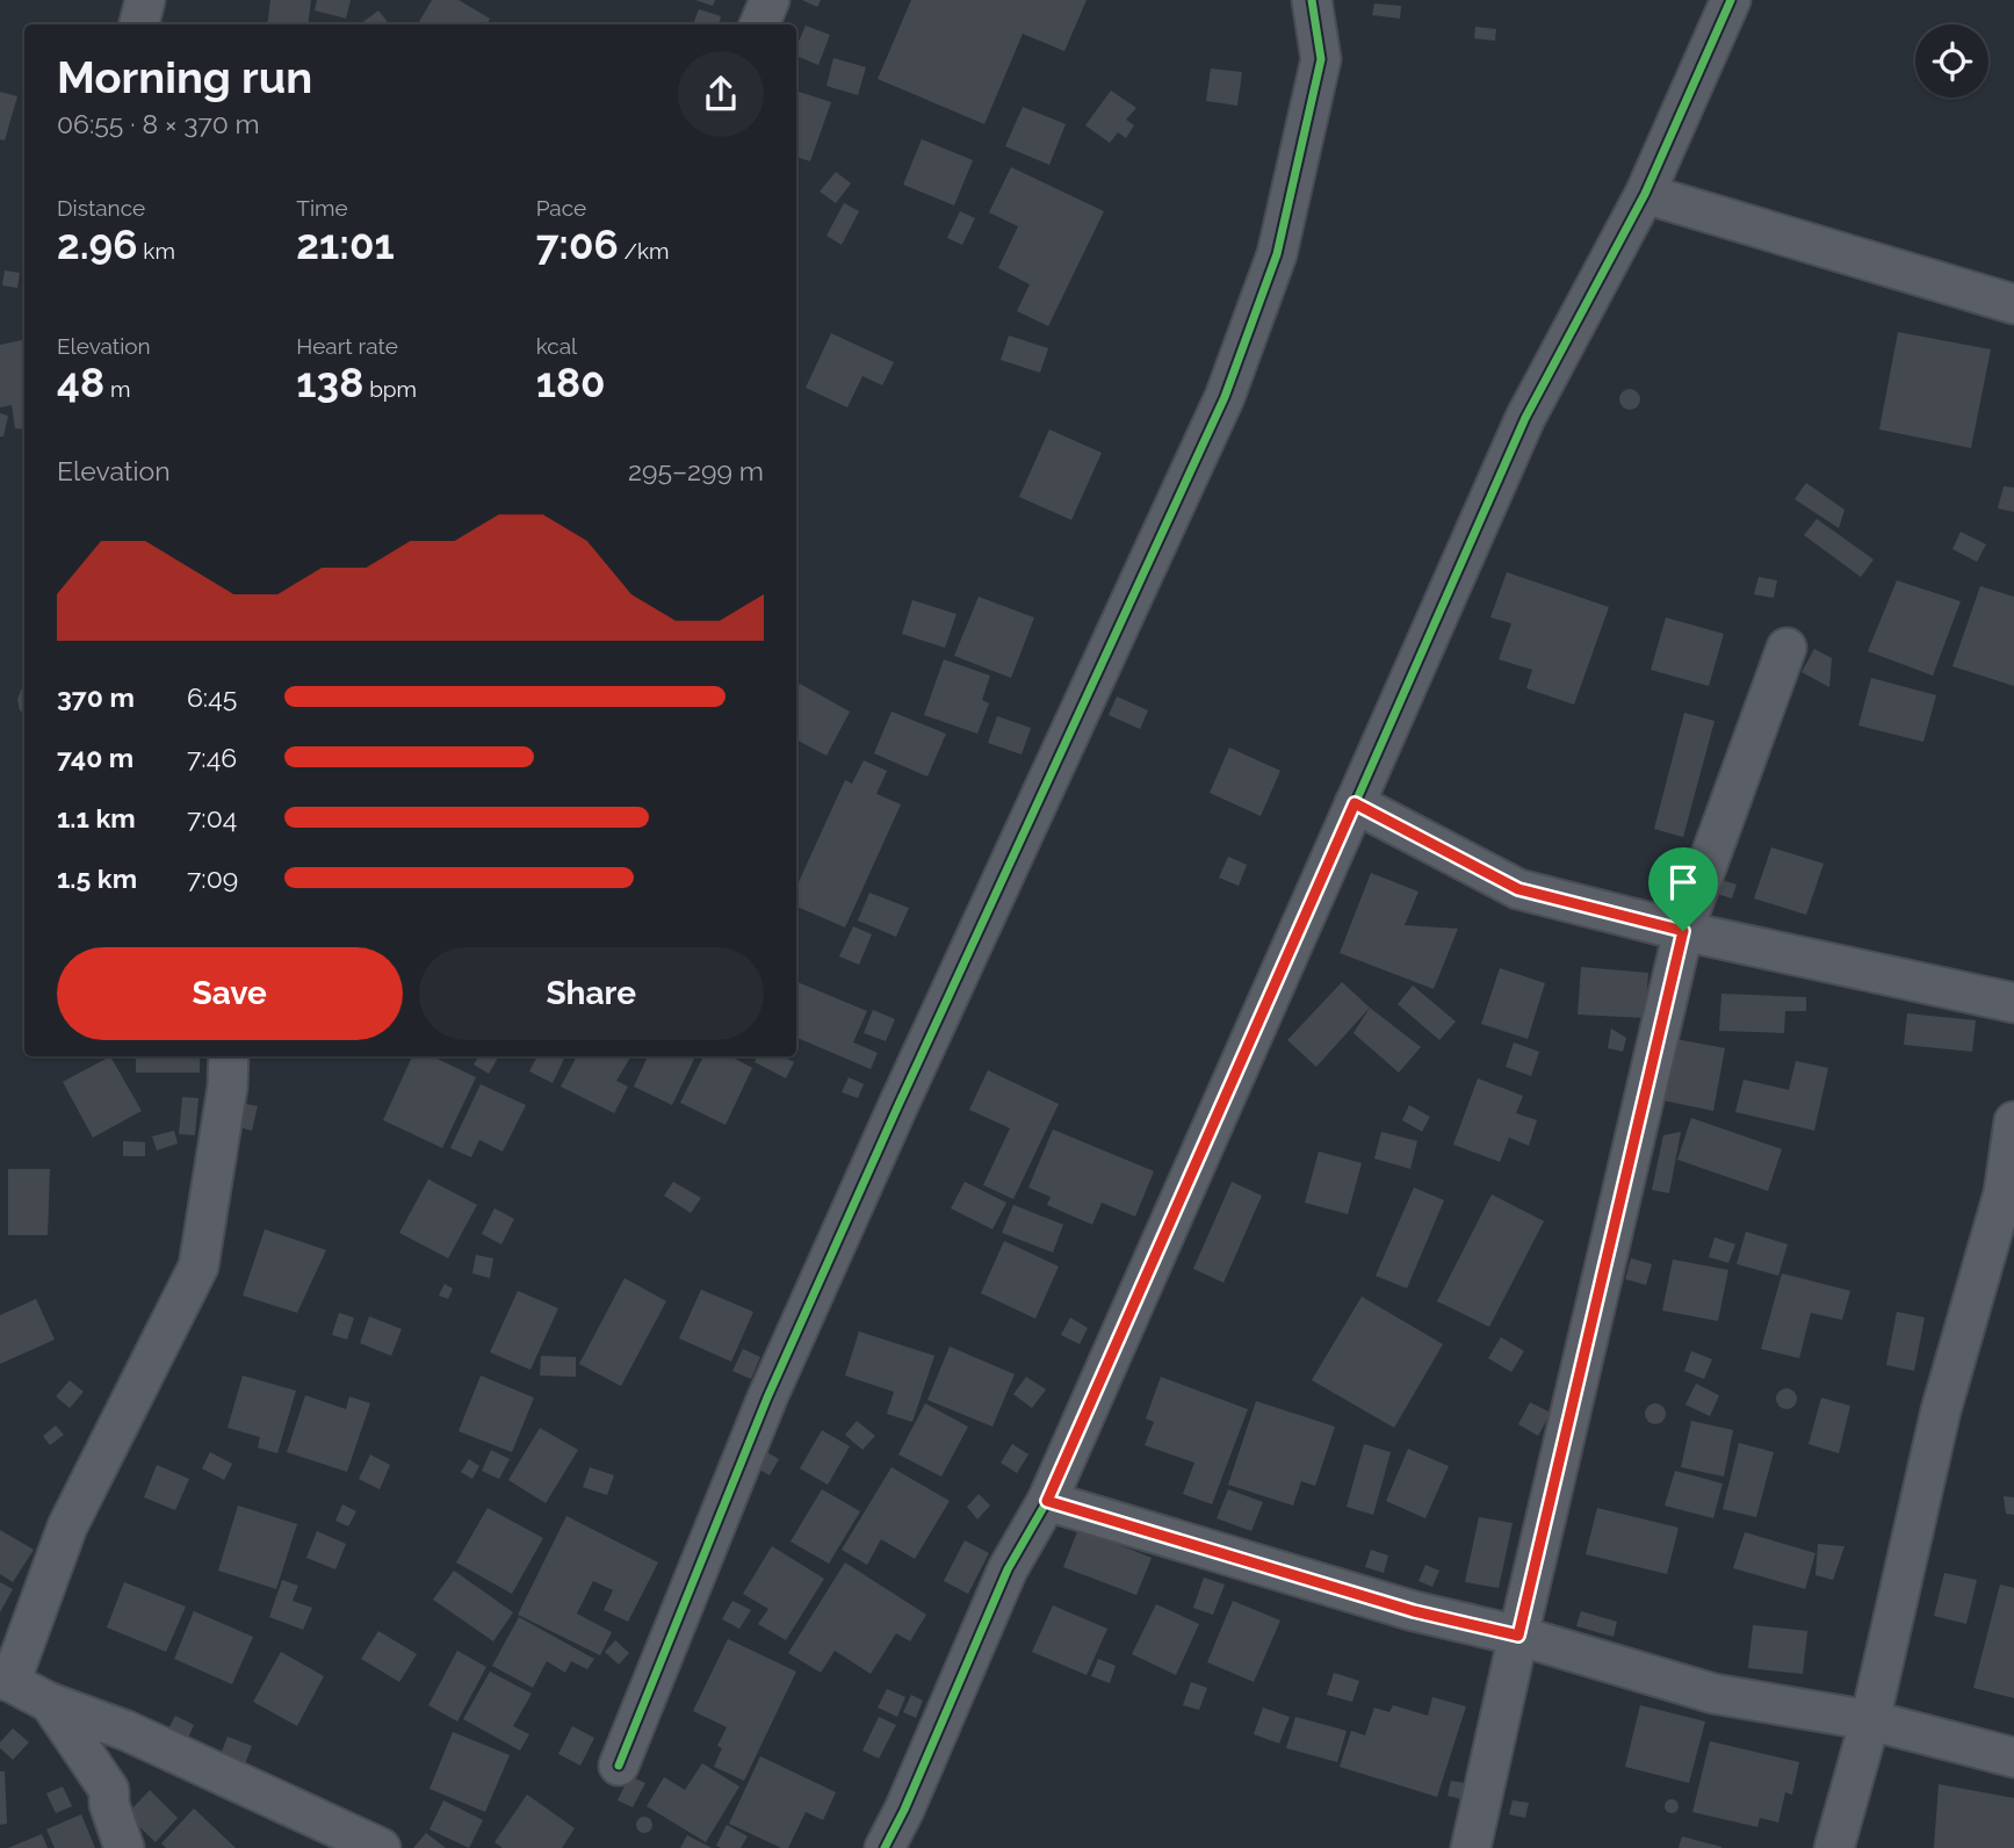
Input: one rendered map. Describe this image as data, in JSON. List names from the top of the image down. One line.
{"page":{"heading":["Morning run","06:55 · 8 × 370 m"],"stats":[["Distance","2.96 km"],["Time","21:01"],["Pace","7:06 /km"],["Elevation","48 m"],["Heart rate","138 bpm"],["kcal","180"]],"chart":["Elevation","295–299 m"],"list":[{"name":"370 m","note":"6:45"},{"name":"740 m","note":"7:46"},{"name":"1.1 km","note":"7:04"},{"name":"1.5 km","note":"7:09"}],"buttons":["Save","Share"]}}
